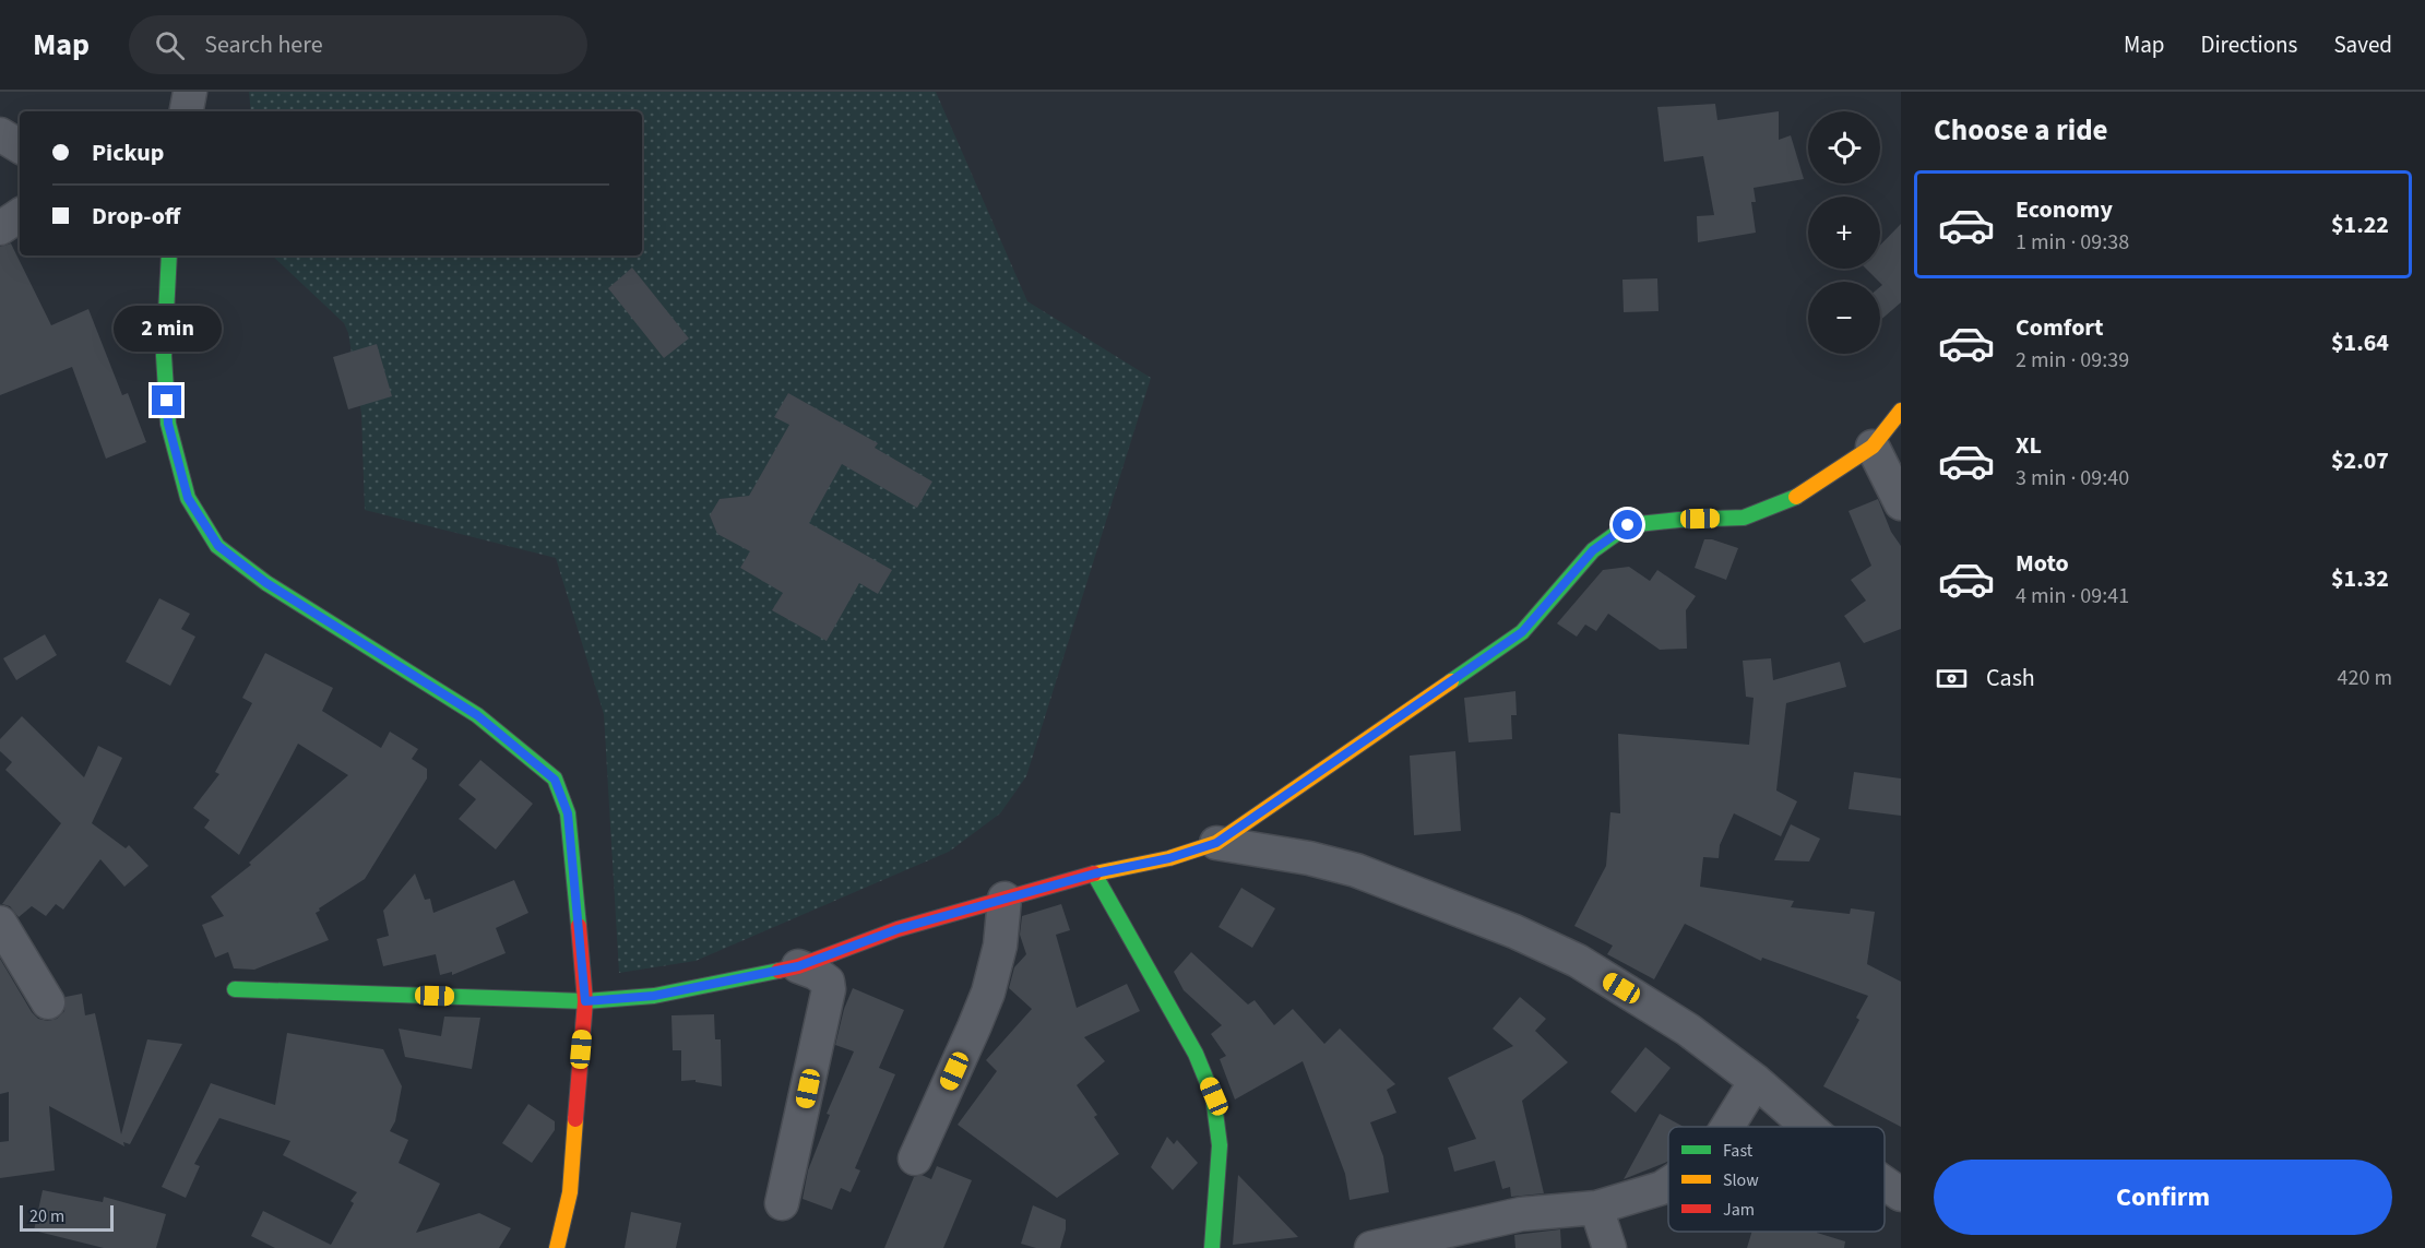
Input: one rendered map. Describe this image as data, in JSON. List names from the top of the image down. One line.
{"legend":["Fast","Slow","Jam"],"scale_bar":"20 m","page":{"header":"Map","search":"Search here","nav":["Map","Directions","Saved"],"heading":"Choose a ride","map_buttons":["+","−"],"banner":["Pickup","Drop-off"],"list":[{"name":"Economy","note":"1 min · 09:38","value":"$1.22"},{"name":"Comfort","note":"2 min · 09:39","value":"$1.64"},{"name":"XL","note":"3 min · 09:40","value":"$2.07"},{"name":"Moto","note":"4 min · 09:41","value":"$1.32"}],"bubble":"2 min","pay":["Cash","420 m"],"buttons":"Confirm","scale":"20 m"}}
